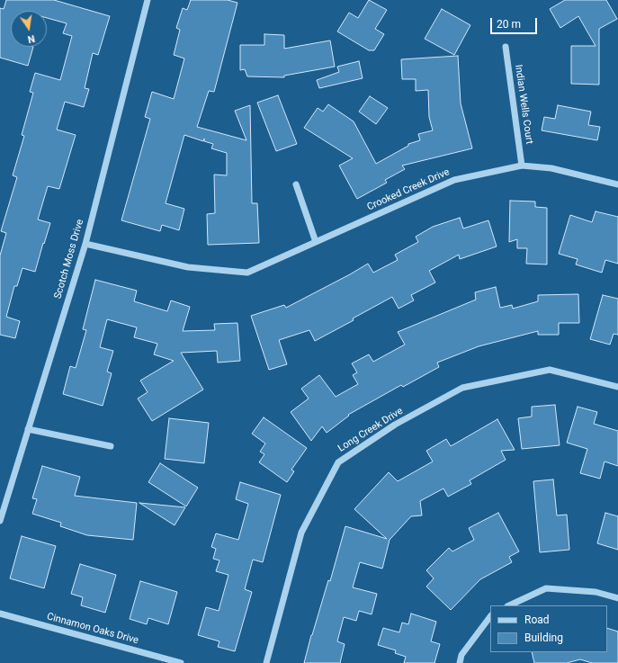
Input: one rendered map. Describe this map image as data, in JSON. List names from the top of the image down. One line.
{"streets":{"street":["Indian Wells Court","Crooked Creek Drive","Scotch Moss Drive","Long Creek Drive","Cinnamon Oaks Drive"]},"crossings":[["Indian Wells Court","Crooked Creek Drive"],["Crooked Creek Drive","Scotch Moss Drive"]],"legend":["Road","Building"],"scale_bar":"20 m","north":"bottom"}
